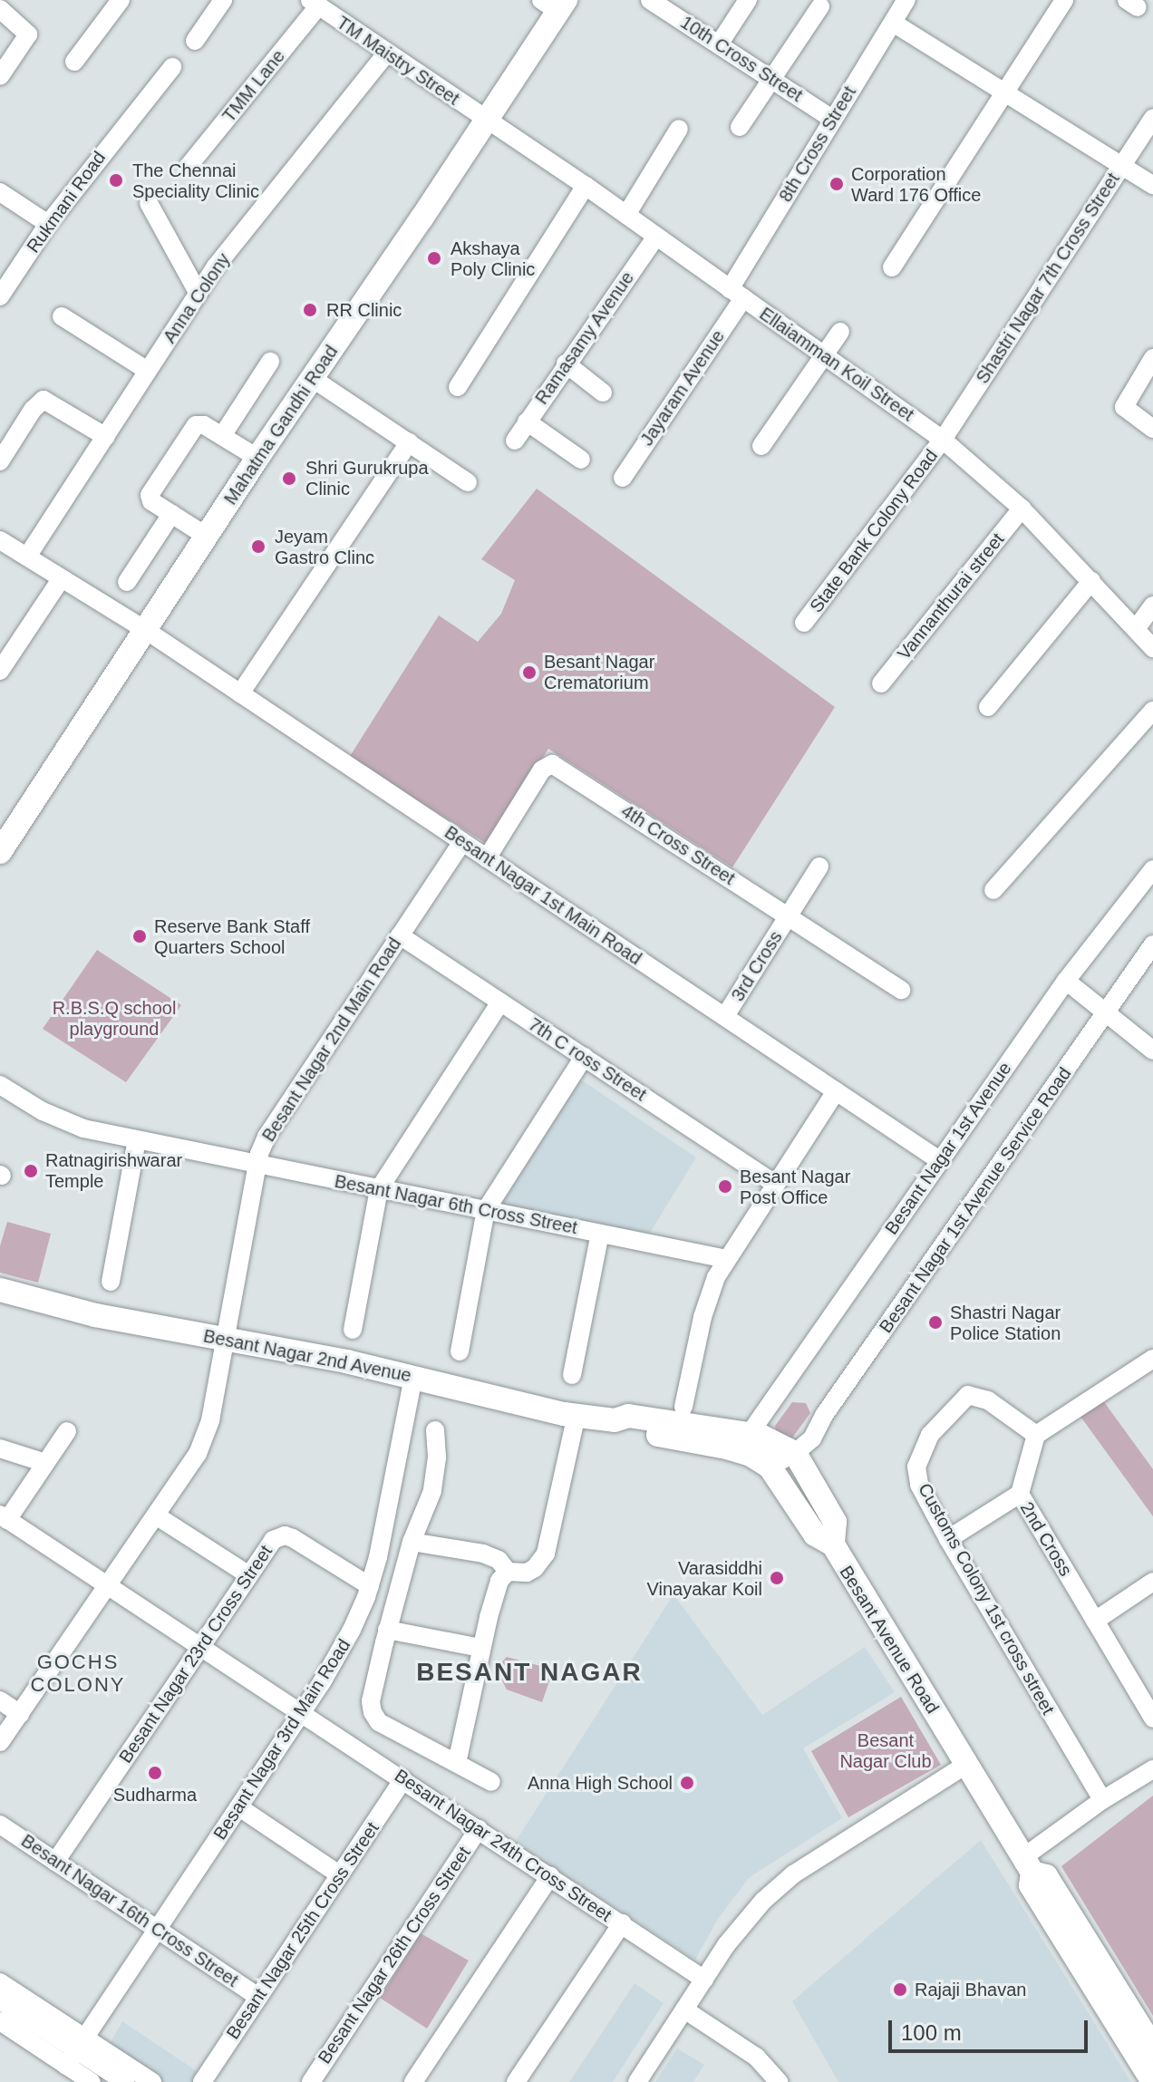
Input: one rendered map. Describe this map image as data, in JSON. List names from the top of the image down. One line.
{"streets":{"main road":["Mahatma Gandhi Road","Besant Nagar 2nd Avenue","Besant Avenue Road"],"street":["10th Cross Street","TM Maistry Street","TMM Lane","8th Cross Street","Rukmani Road","Shastri Nagar 7th Cross Street","Anna Colony","Ramasamy Avenue","Ellaiamman Koil Street","Jayaram Avenue","State Bank Colony Road","Vannanthurai street","4th Cross Street","Besant Nagar 1st Main Road","3rd Cross","Besant Nagar 2nd Main Road","7th C ross Street","Besant Nagar 1st Avenue","Besant Nagar 1st Avenue Service Road","Besant Nagar 6th Cross Street","2nd Cross","Customs Colony 1st cross street","Besant Nagar 23rd Cross Street","Besant Nagar 3rd Main Road","Besant Nagar 24th Cross Street","Besant Nagar 16th Cross Street","Besant Nagar 25th Cross Street","Besant Nagar 26th Cross Street"]},"crossings":[["10th Cross Street","8th Cross Street"],["TM Maistry Street","TMM Lane"],["TM Maistry Street","Anna Colony"],["TM Maistry Street","Ellaiamman Koil Street"],["TM Maistry Street","Mahatma Gandhi Road"],["8th Cross Street","Ellaiamman Koil Street"],["8th Cross Street","Jayaram Avenue"],["Shastri Nagar 7th Cross Street","Ellaiamman Koil Street"],["Shastri Nagar 7th Cross Street","State Bank Colony Road"],["Anna Colony","Besant Nagar 1st Main Road"],["Ramasamy Avenue","Ellaiamman Koil Street"],["Ellaiamman Koil Street","Jayaram Avenue"],["Ellaiamman Koil Street","Mahatma Gandhi Road"],["Ellaiamman Koil Street","State Bank Colony Road"],["Ellaiamman Koil Street","Vannanthurai street"],["Mahatma Gandhi Road","Besant Nagar 1st Main Road"],["4th Cross Street","Besant Nagar 1st Main Road"],["4th Cross Street","3rd Cross"],["Besant Nagar 1st Main Road","3rd Cross"],["Besant Nagar 1st Main Road","Besant Nagar 2nd Main Road"],["Besant Nagar 1st Main Road","Besant Nagar 1st Avenue"],["Besant Nagar 2nd Main Road","7th C ross Street"],["Besant Nagar 2nd Main Road","Besant Nagar 6th Cross Street"],["Besant Nagar 2nd Main Road","Besant Nagar 2nd Avenue"],["Besant Nagar 2nd Main Road","Besant Nagar 24th Cross Street"],["Besant Nagar 1st Avenue","Besant Nagar 2nd Avenue"],["Besant Nagar 2nd Avenue","Besant Nagar 3rd Main Road"],["2nd Cross","Customs Colony 1st cross street"],["Besant Nagar 23rd Cross Street","Besant Nagar 3rd Main Road"],["Besant Nagar 23rd Cross Street","Besant Nagar 24th Cross Street"],["Besant Nagar 23rd Cross Street","Besant Nagar 16th Cross Street"],["Besant Nagar 3rd Main Road","Besant Nagar 24th Cross Street"],["Besant Nagar 3rd Main Road","Besant Nagar 16th Cross Street"],["Besant Nagar 24th Cross Street","Besant Nagar 25th Cross Street"],["Besant Nagar 24th Cross Street","Besant Nagar 26th Cross Street"],["Besant Nagar 16th Cross Street","Besant Nagar 25th Cross Street"]],"districts":["GOCHS COLONY","BESANT NAGAR"],"parks":["R.B.S.Q school playground","Besant Nagar Club"],"places":["The Chennai Speciality Clinic","Corporation Ward 176 Office","Akshaya Poly Clinic","RR Clinic","Shri Gurukrupa Clinic","Jeyam Gastro Clinc","Besant Nagar Crematorium","Reserve Bank Staff Quarters School","Ratnagirishwarar Temple","Besant Nagar Post Office","Shastri Nagar Police Station","Varasiddhi Vinayakar Koil","Sudharma","Anna High School","Rajaji Bhavan"],"scale_bar":"100 m"}
